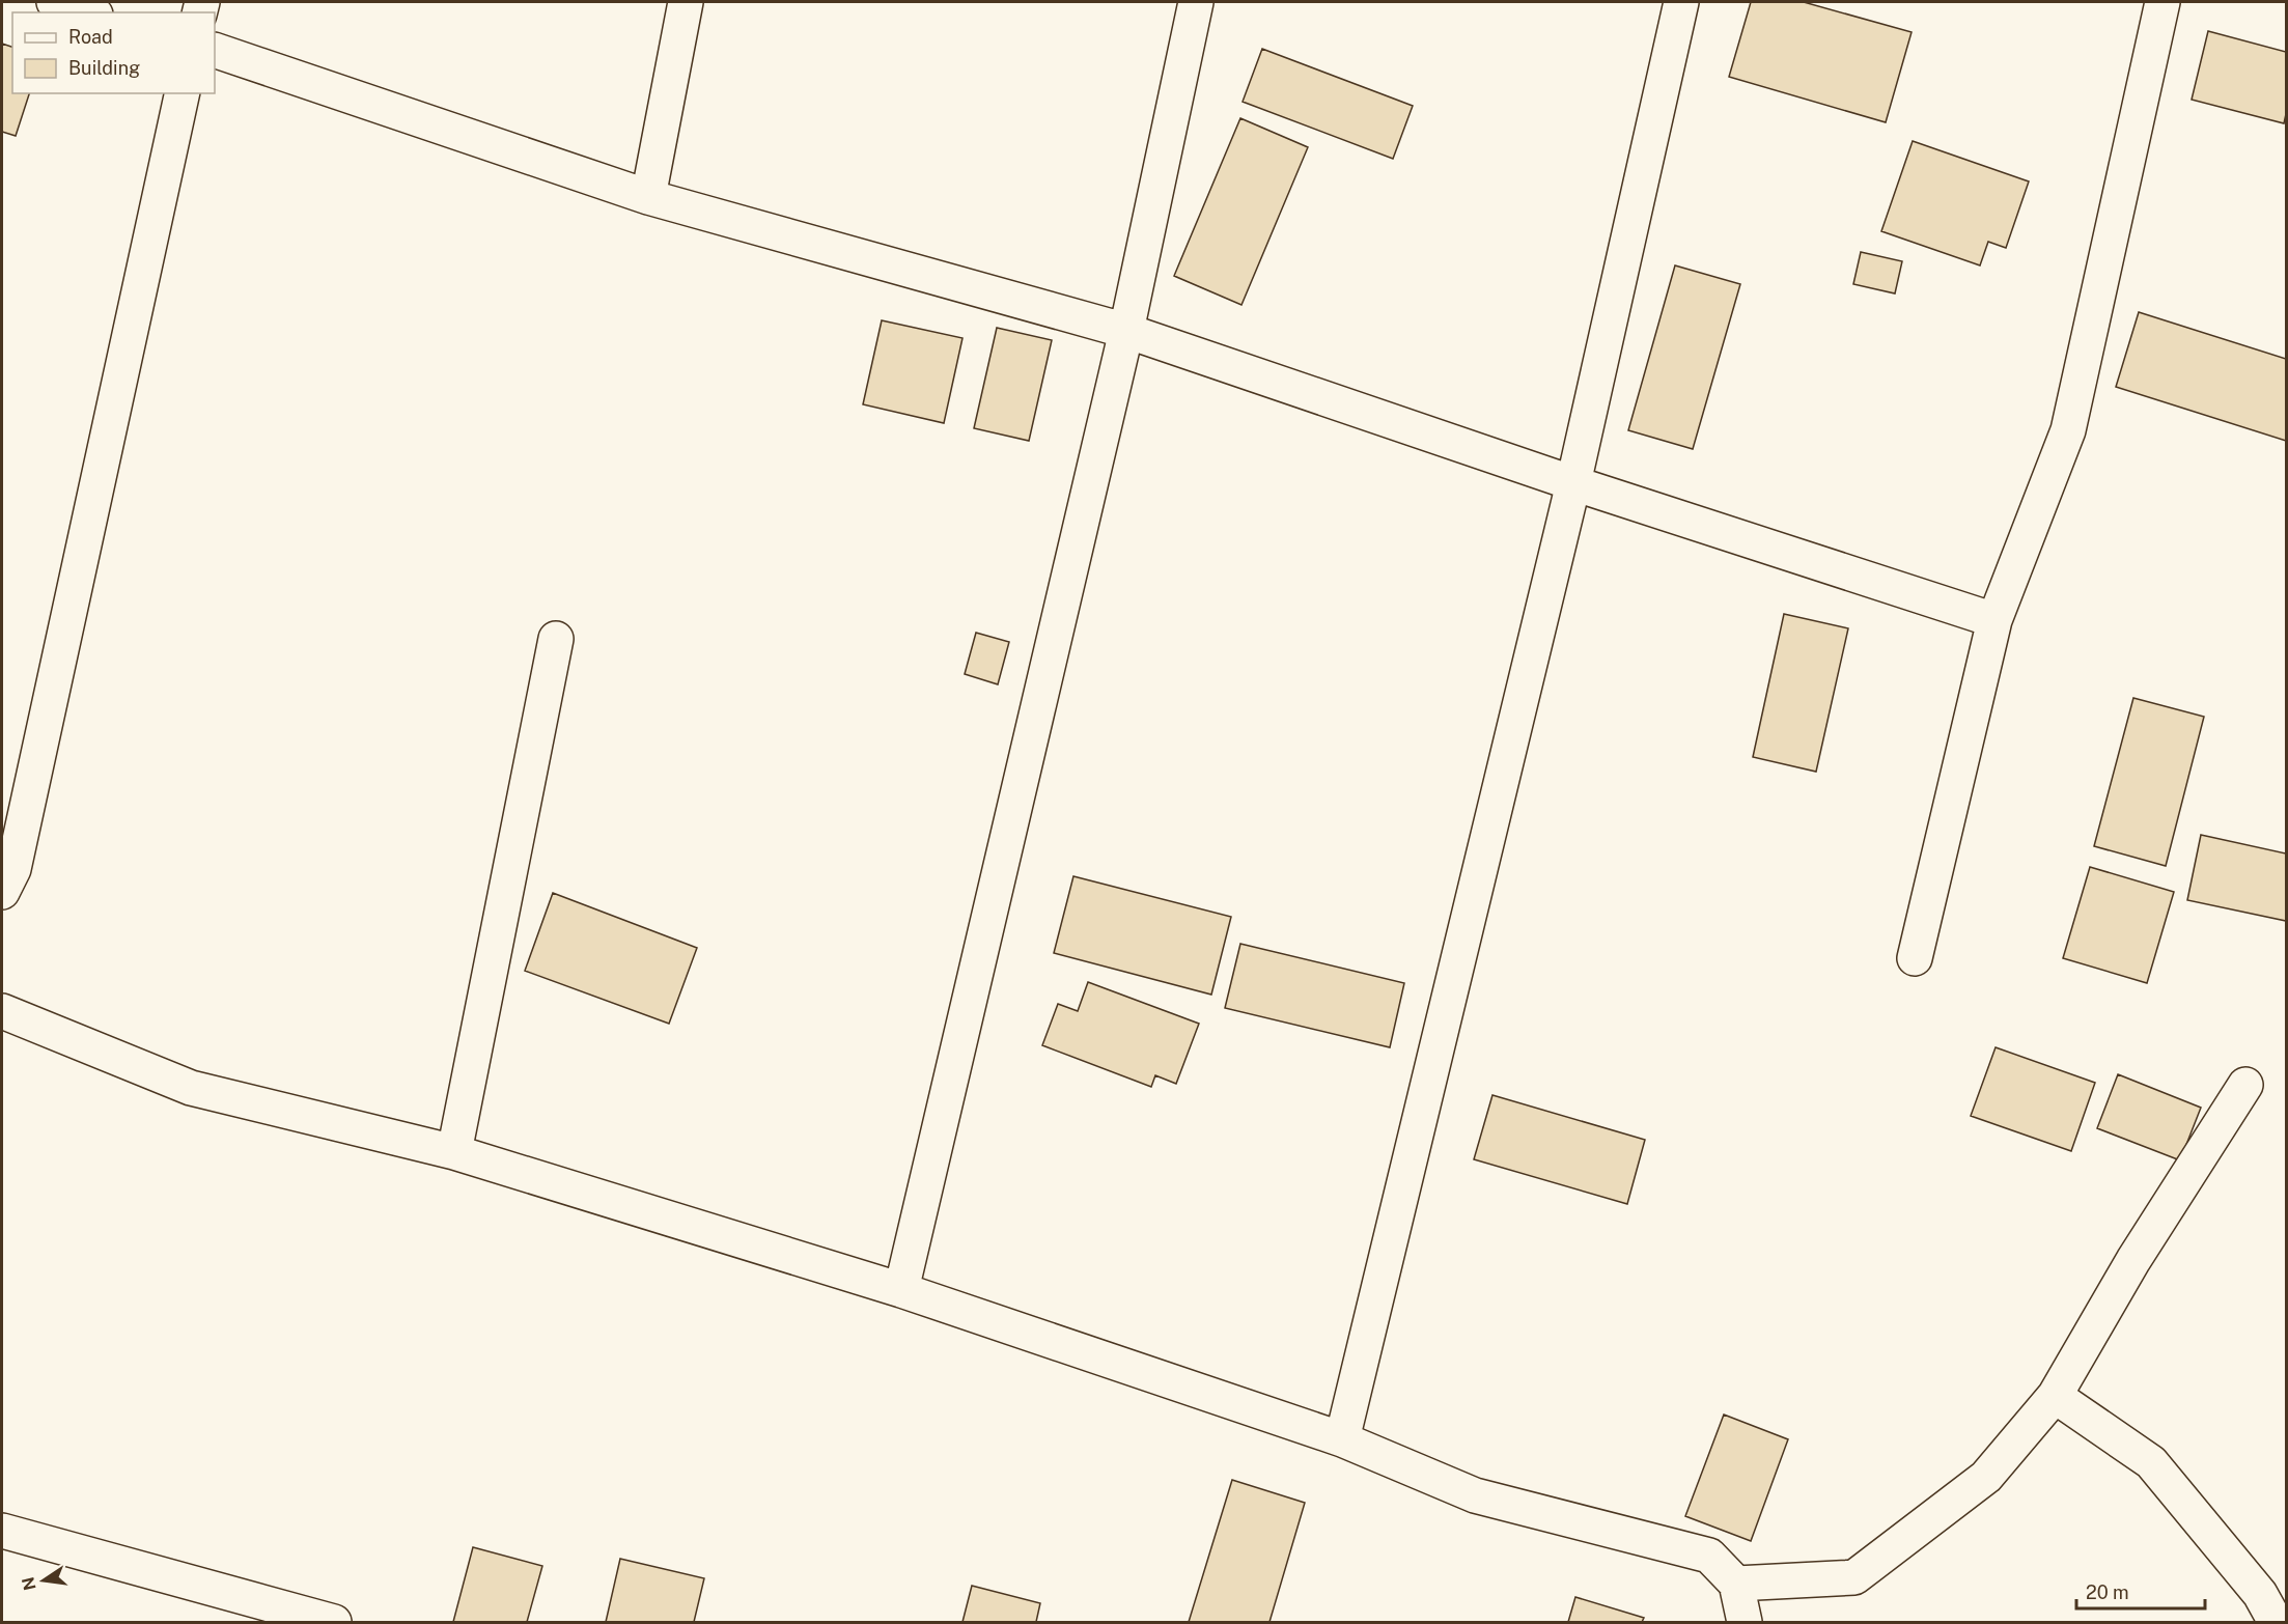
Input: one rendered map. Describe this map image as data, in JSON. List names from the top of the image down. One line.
{"legend":["Road","Building"],"scale_bar":"20 m","north":"left"}
